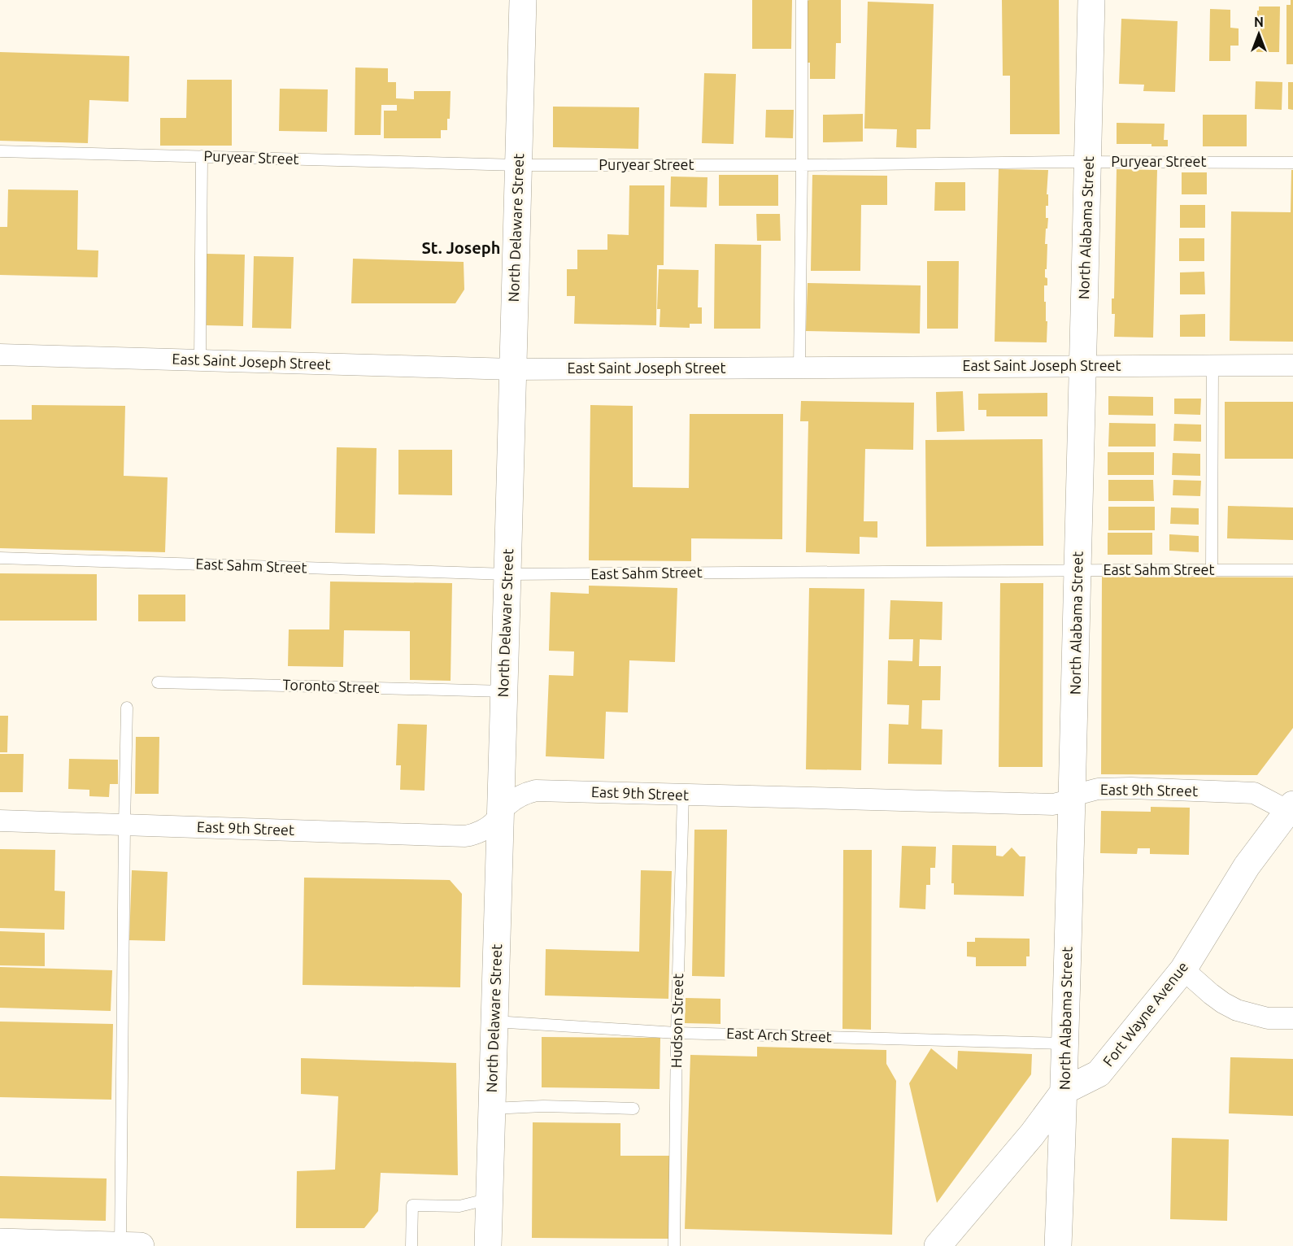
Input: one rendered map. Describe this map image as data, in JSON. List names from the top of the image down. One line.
{"streets":{"main road":["North Delaware Street","North Alabama Street","Fort Wayne Avenue"],"street":["East Saint Joseph Street","East 9th Street"],"lane":["Puryear Street","East Sahm Street","Toronto Street","Hudson Street","East Arch Street"]},"crossings":[["Puryear Street","North Delaware Street"],["Puryear Street","North Alabama Street"],["North Delaware Street","East Saint Joseph Street"],["North Delaware Street","East Sahm Street"],["North Delaware Street","Toronto Street"],["North Delaware Street","East 9th Street"],["North Delaware Street","East Arch Street"],["North Alabama Street","East Saint Joseph Street"],["North Alabama Street","East Sahm Street"],["North Alabama Street","East 9th Street"],["North Alabama Street","Fort Wayne Avenue"],["North Alabama Street","East Arch Street"],["East 9th Street","Fort Wayne Avenue"],["East 9th Street","Hudson Street"],["Hudson Street","East Arch Street"]],"districts":["St. Joseph"],"north":"top"}
